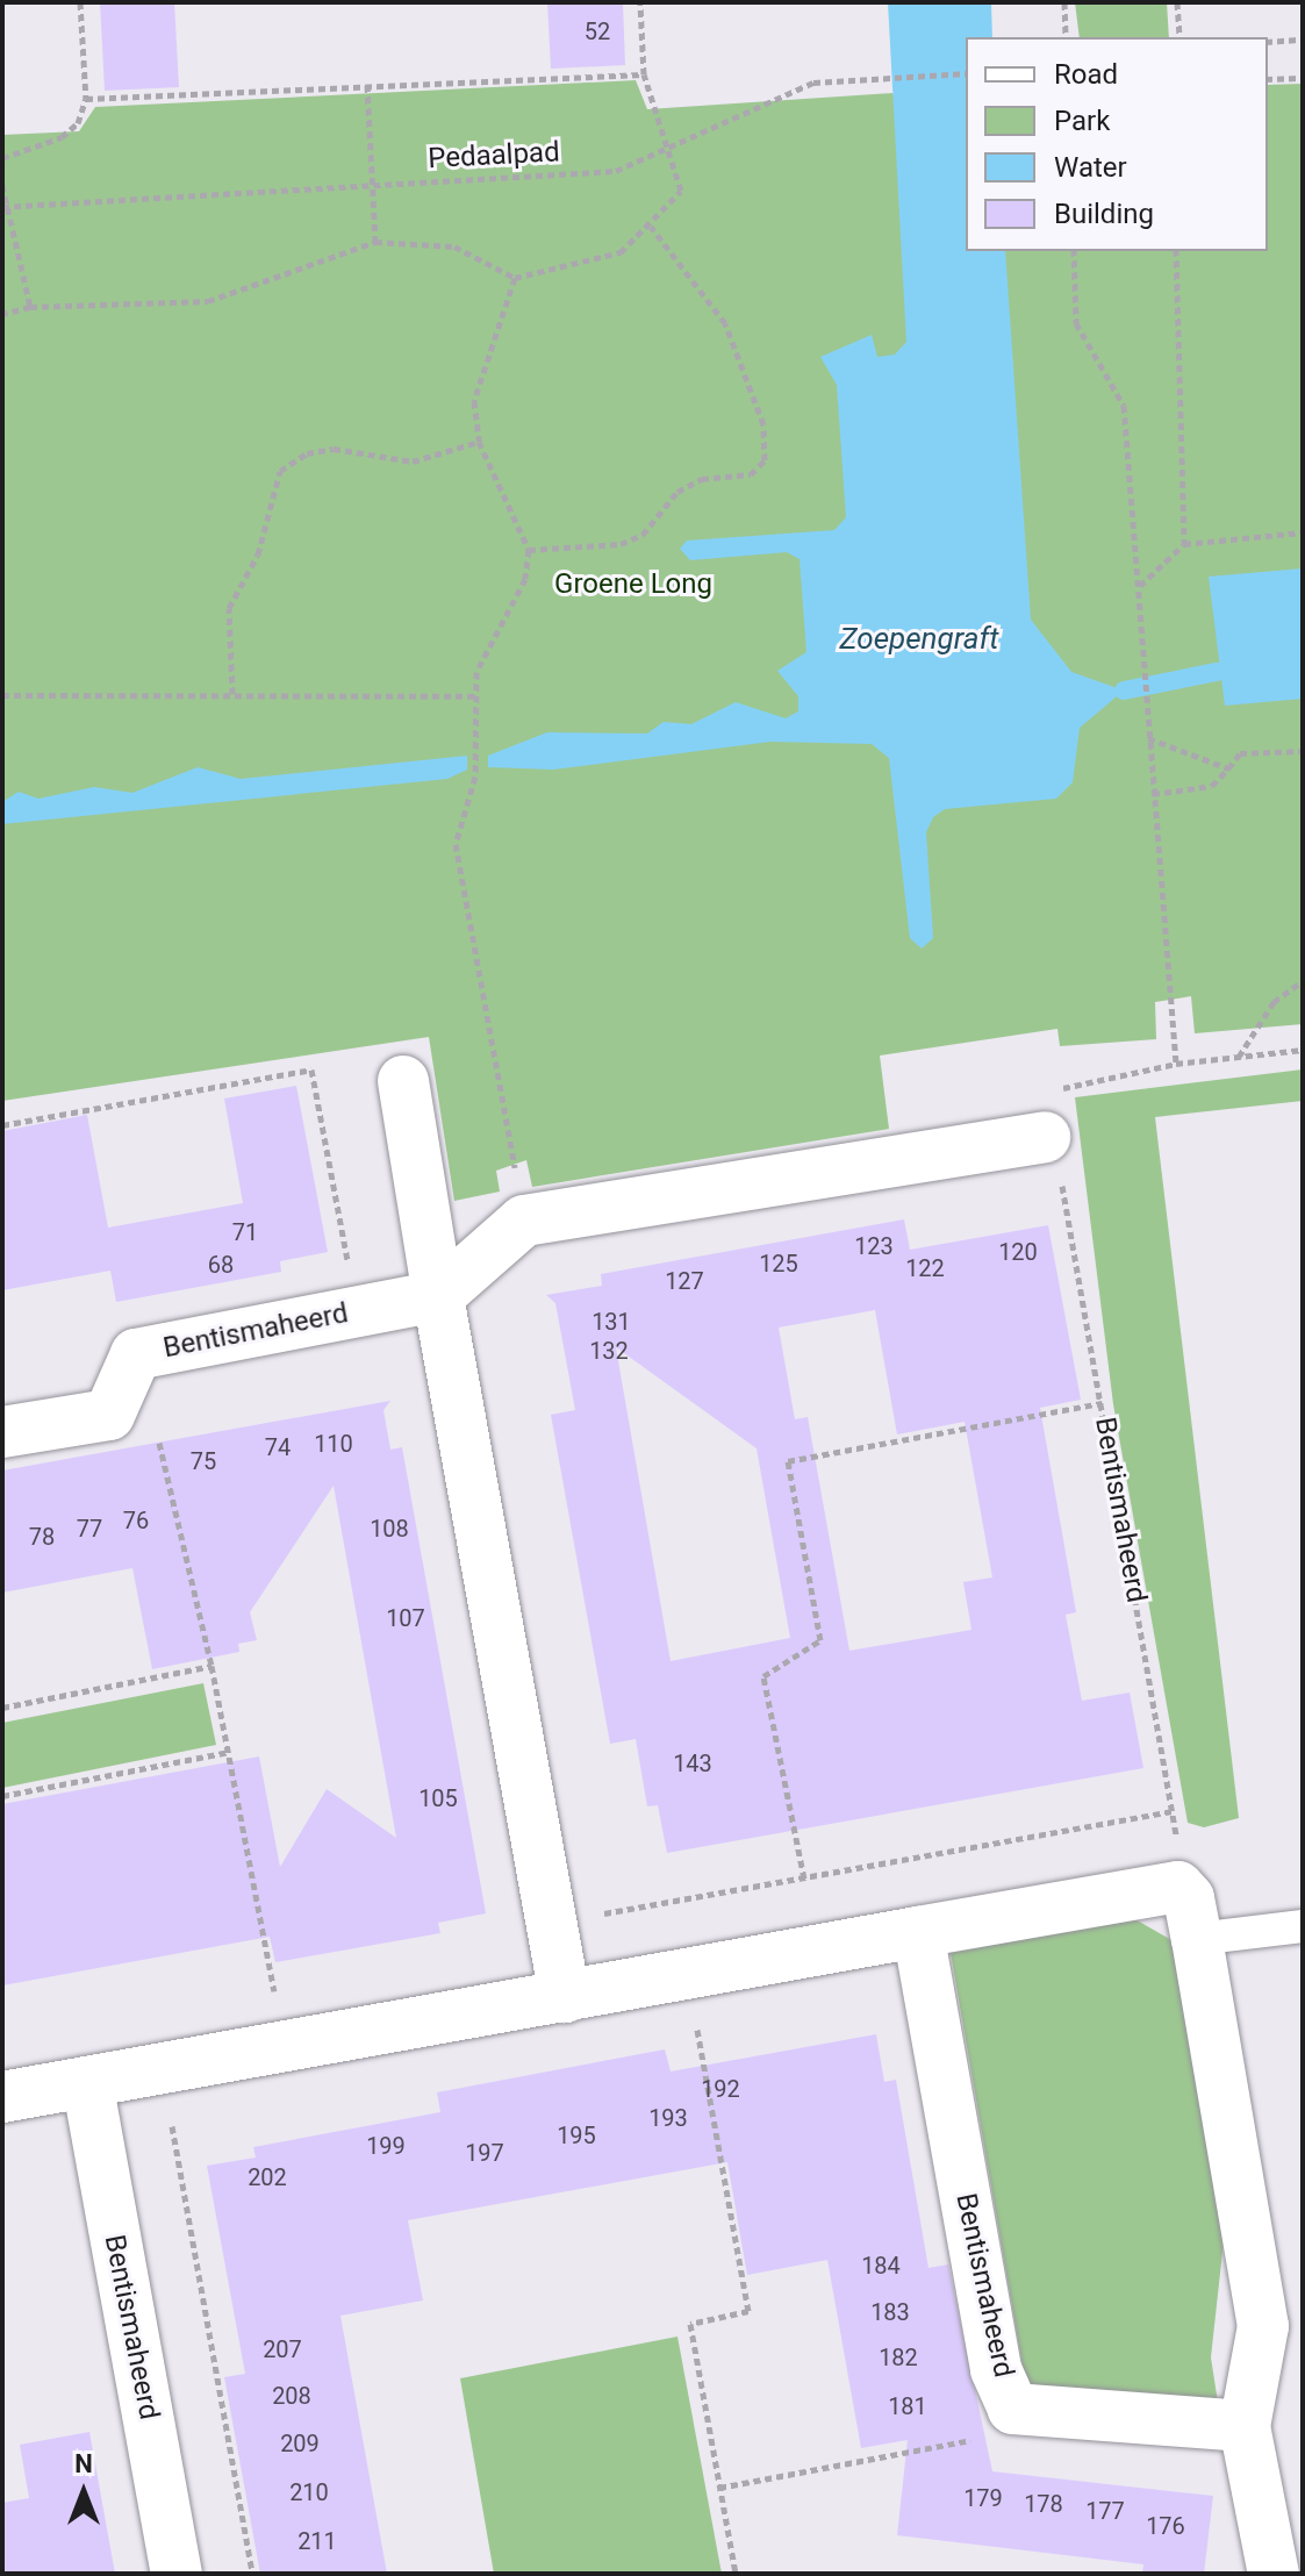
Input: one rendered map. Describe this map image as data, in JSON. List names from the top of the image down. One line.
{"streets":{"street":["Bentismaheerd"],"path":["Pedaalpad"]},"water":["Zoepengraft"],"parks":["Groene Long"],"house_numbers":["52","71","123","120","125","68","122","127","131","132","110","74","75","76","77","108","78","107","143","105","192","193","195","199","197","202","184","183","207","182","208","181","209","210","179","178","177","176","211"],"legend":["Road","Park","Water","Building"],"north":"top"}
